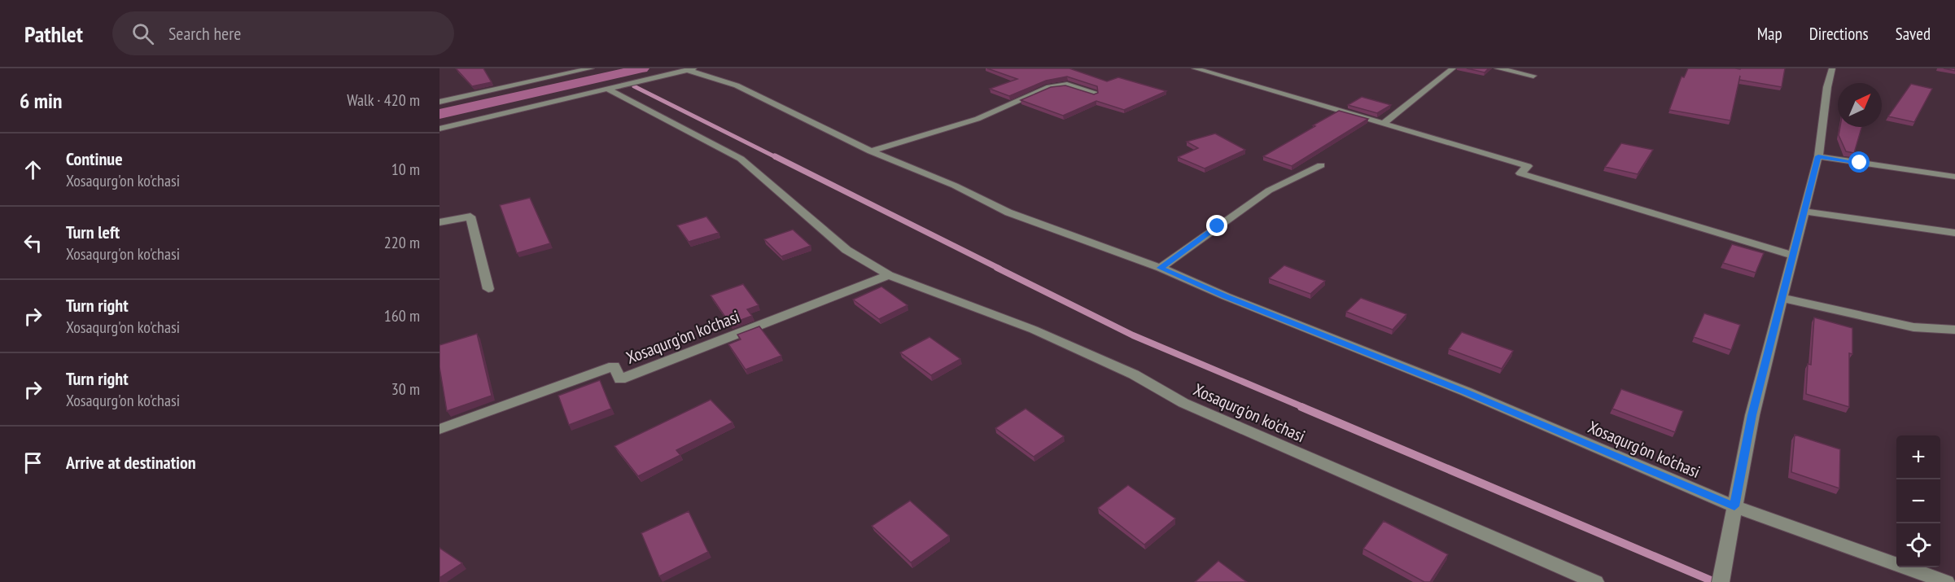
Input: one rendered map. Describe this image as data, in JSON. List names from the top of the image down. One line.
{"streets":{"street":["Xosaqurg'on ko'chasi"]},"north":"top right","page":{"header":"Pathlet","search":"Search here","nav":["Map","Directions","Saved"],"heading":["6 min","Walk · 420 m"],"list":[["Continue","Xosaqurg'on ko'chasi","10 m"],["Turn left","Xosaqurg'on ko'chasi","220 m"],["Turn right","Xosaqurg'on ko'chasi","160 m"],["Turn right","Xosaqurg'on ko'chasi","30 m"],"Arrive at destination"],"map_buttons":["+","−"]}}
